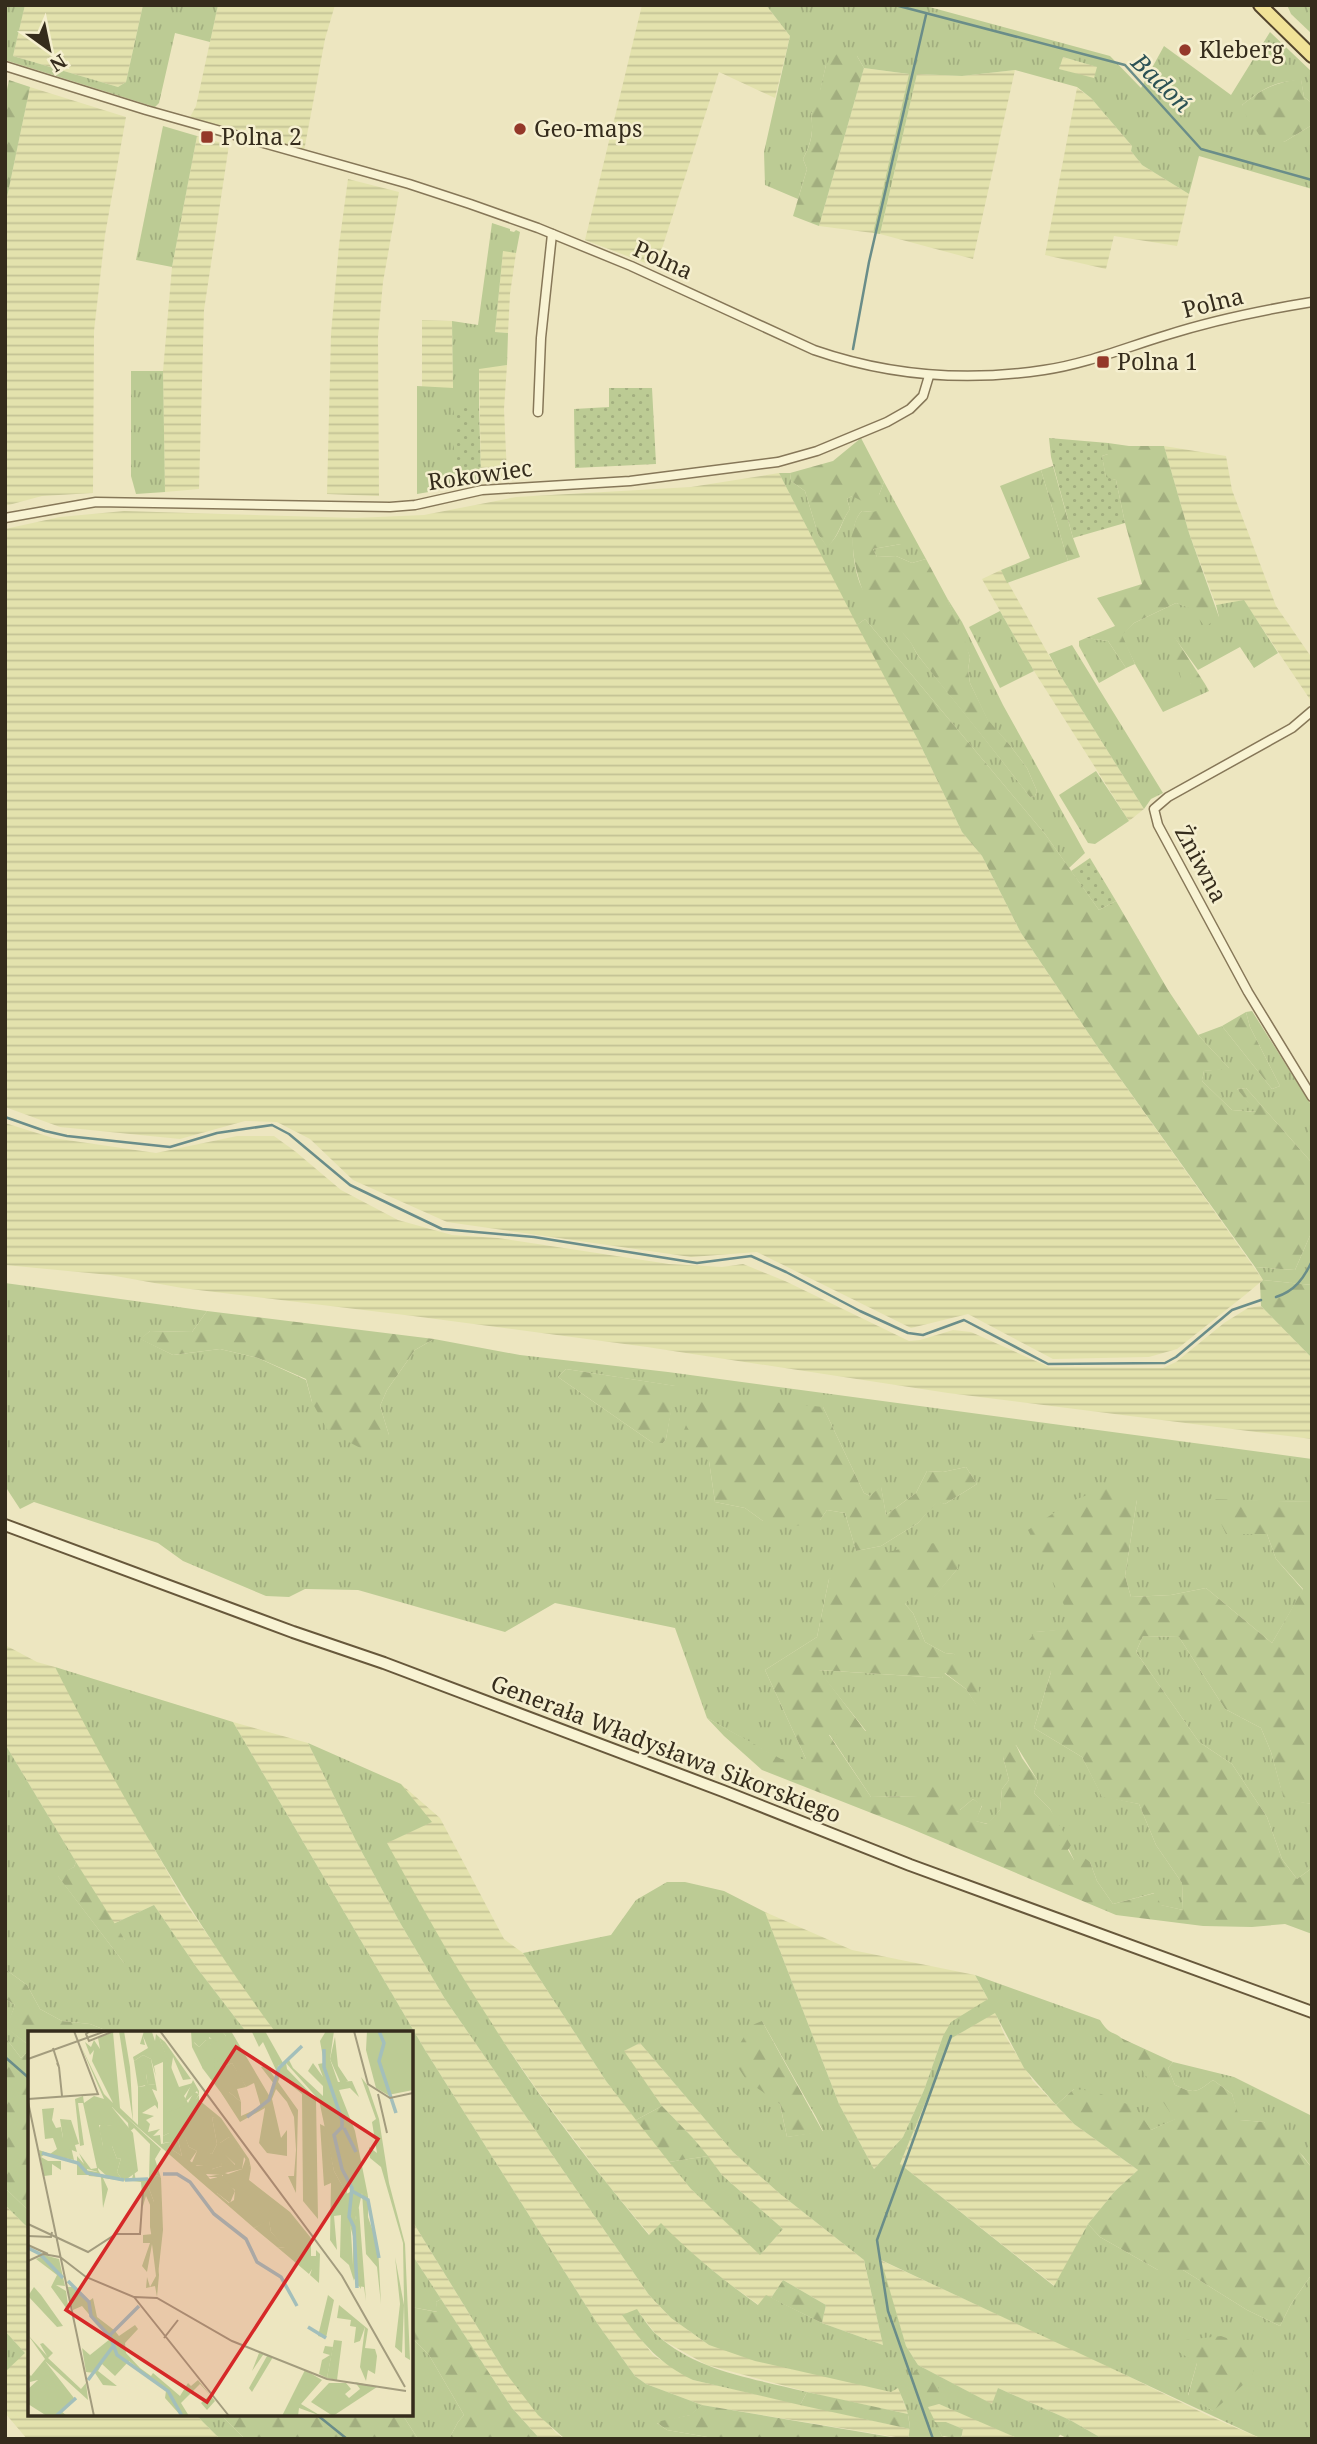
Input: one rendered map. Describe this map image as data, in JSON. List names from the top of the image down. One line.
{"streets":{"street":["Polna","Rokowiec","Żniwna","Generała Władysława Sikorskiego"]},"crossings":[["Polna","Rokowiec"]],"water":["Badoń"],"places":{"other":["Kleberg","Geo-maps"],"transit":["Polna 2","Polna 1"]},"north":"bottom right"}
